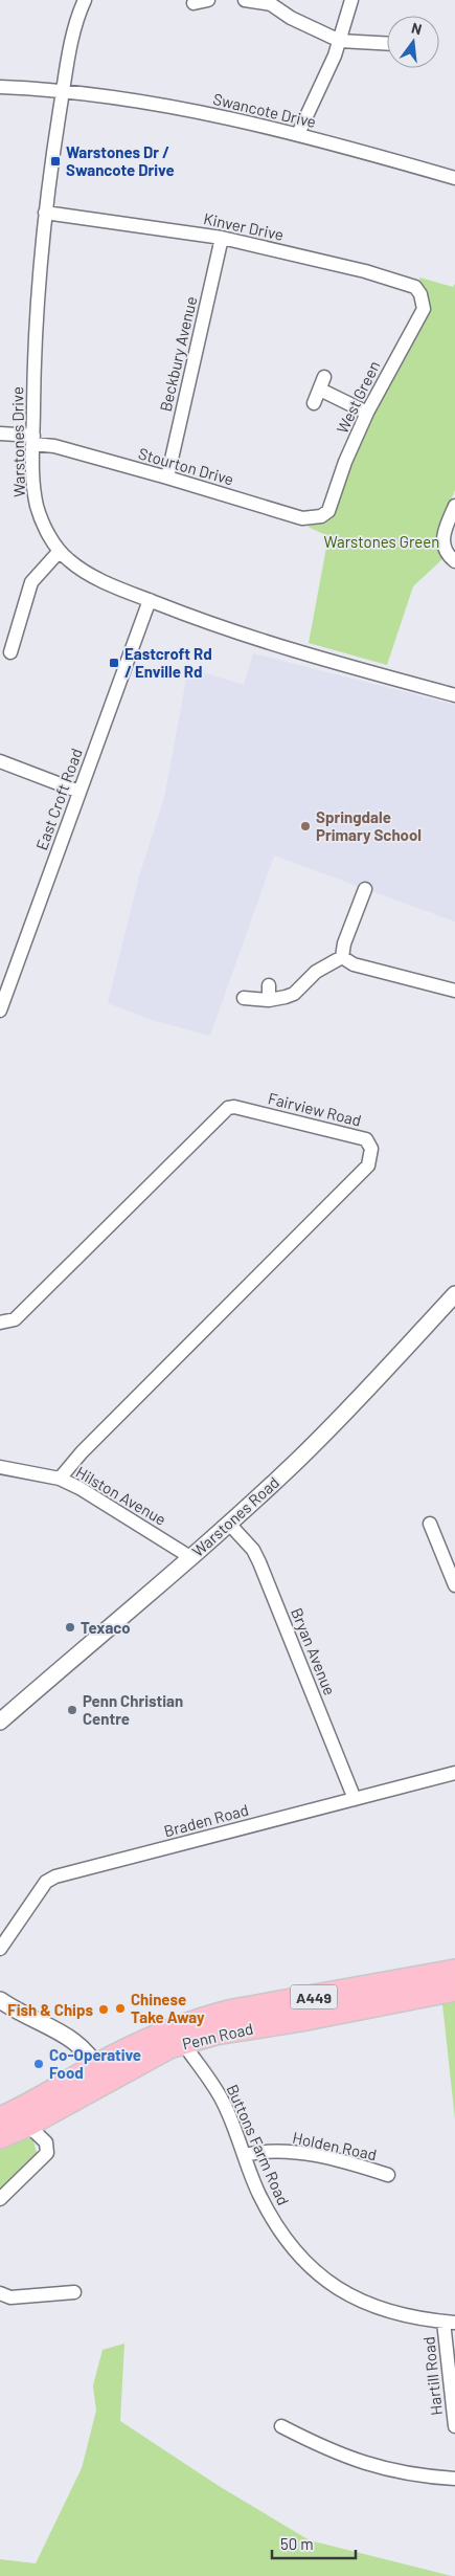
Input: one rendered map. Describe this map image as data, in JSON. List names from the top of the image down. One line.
{"streets":{"highway":["A449","Penn Road"],"street":["Swancote Drive","Kinver Drive","Beckbury Avenue","West Green","Warstones Drive","Stourton Drive","East Croft Road","Fairview Road","Hilston Avenue","Warstones Road","Bryan Avenue","Braden Road","Buttons Farm Road","Holden Road","Hartill Road"]},"crossings":[["Swancote Drive","Warstones Drive"],["Kinver Drive","Beckbury Avenue"],["Kinver Drive","West Green"],["Kinver Drive","Warstones Drive"],["Beckbury Avenue","Stourton Drive"],["West Green","Stourton Drive"],["Warstones Drive","Stourton Drive"],["Warstones Drive","East Croft Road"],["Fairview Road","Hilston Avenue"],["Hilston Avenue","Warstones Road"],["Warstones Road","Bryan Avenue"],["Bryan Avenue","Braden Road"],["Penn Road","Buttons Farm Road"],["Buttons Farm Road","Holden Road"],["Buttons Farm Road","Hartill Road"]],"parks":["Warstones Green"],"places":{"transit":["Warstones Dr / Swancote Drive","Eastcroft Rd / Enville Rd"],"other":["Springdale Primary School","Texaco","Penn Christian Centre","Chinese Take Away","Fish & Chips","Co-Operative Food"]},"scale_bar":"50 m","north":"top"}
